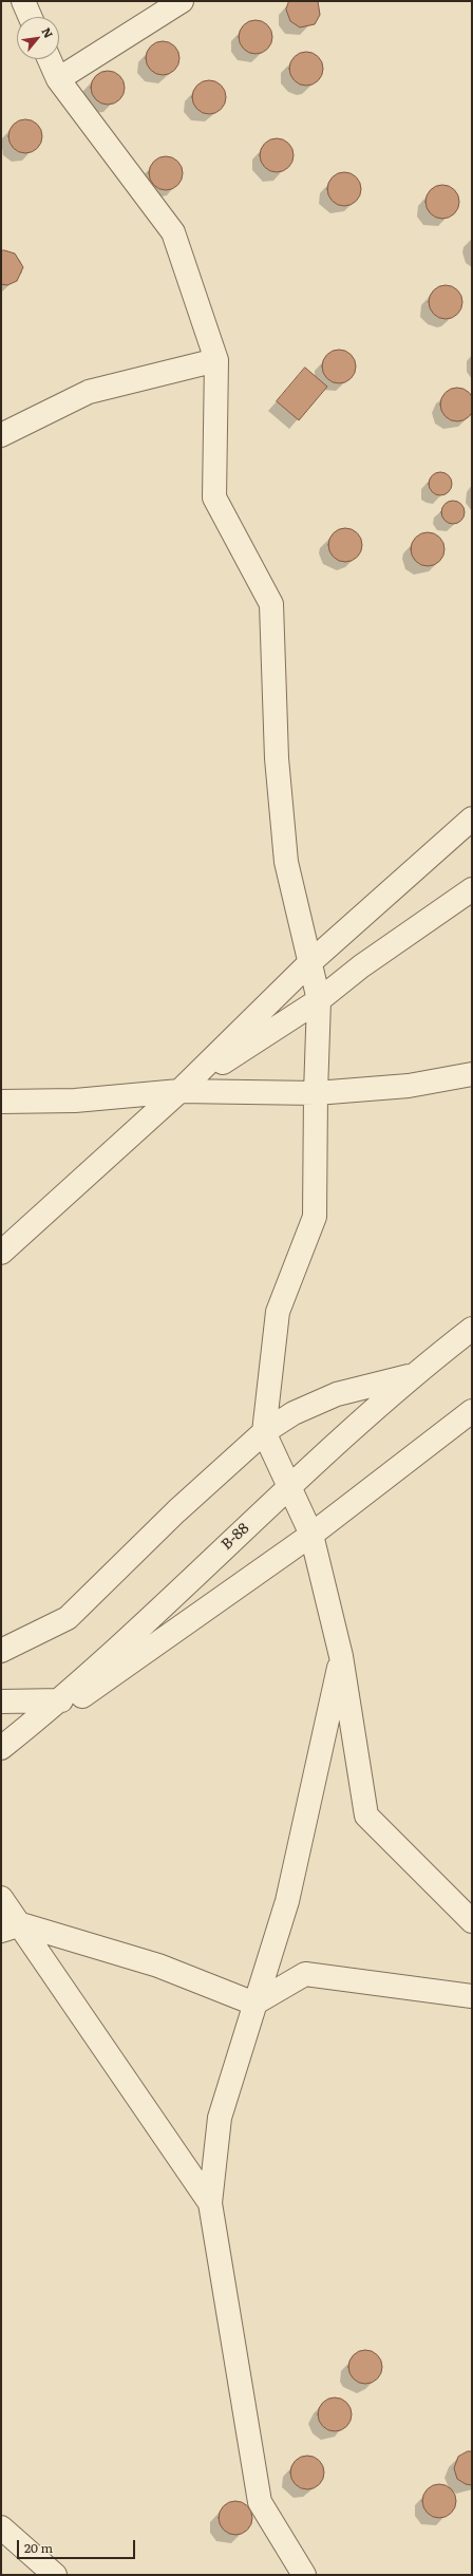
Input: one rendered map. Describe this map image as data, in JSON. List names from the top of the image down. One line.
{"streets":{"street":["B-88"]},"scale_bar":"20 m","north":"top right"}
